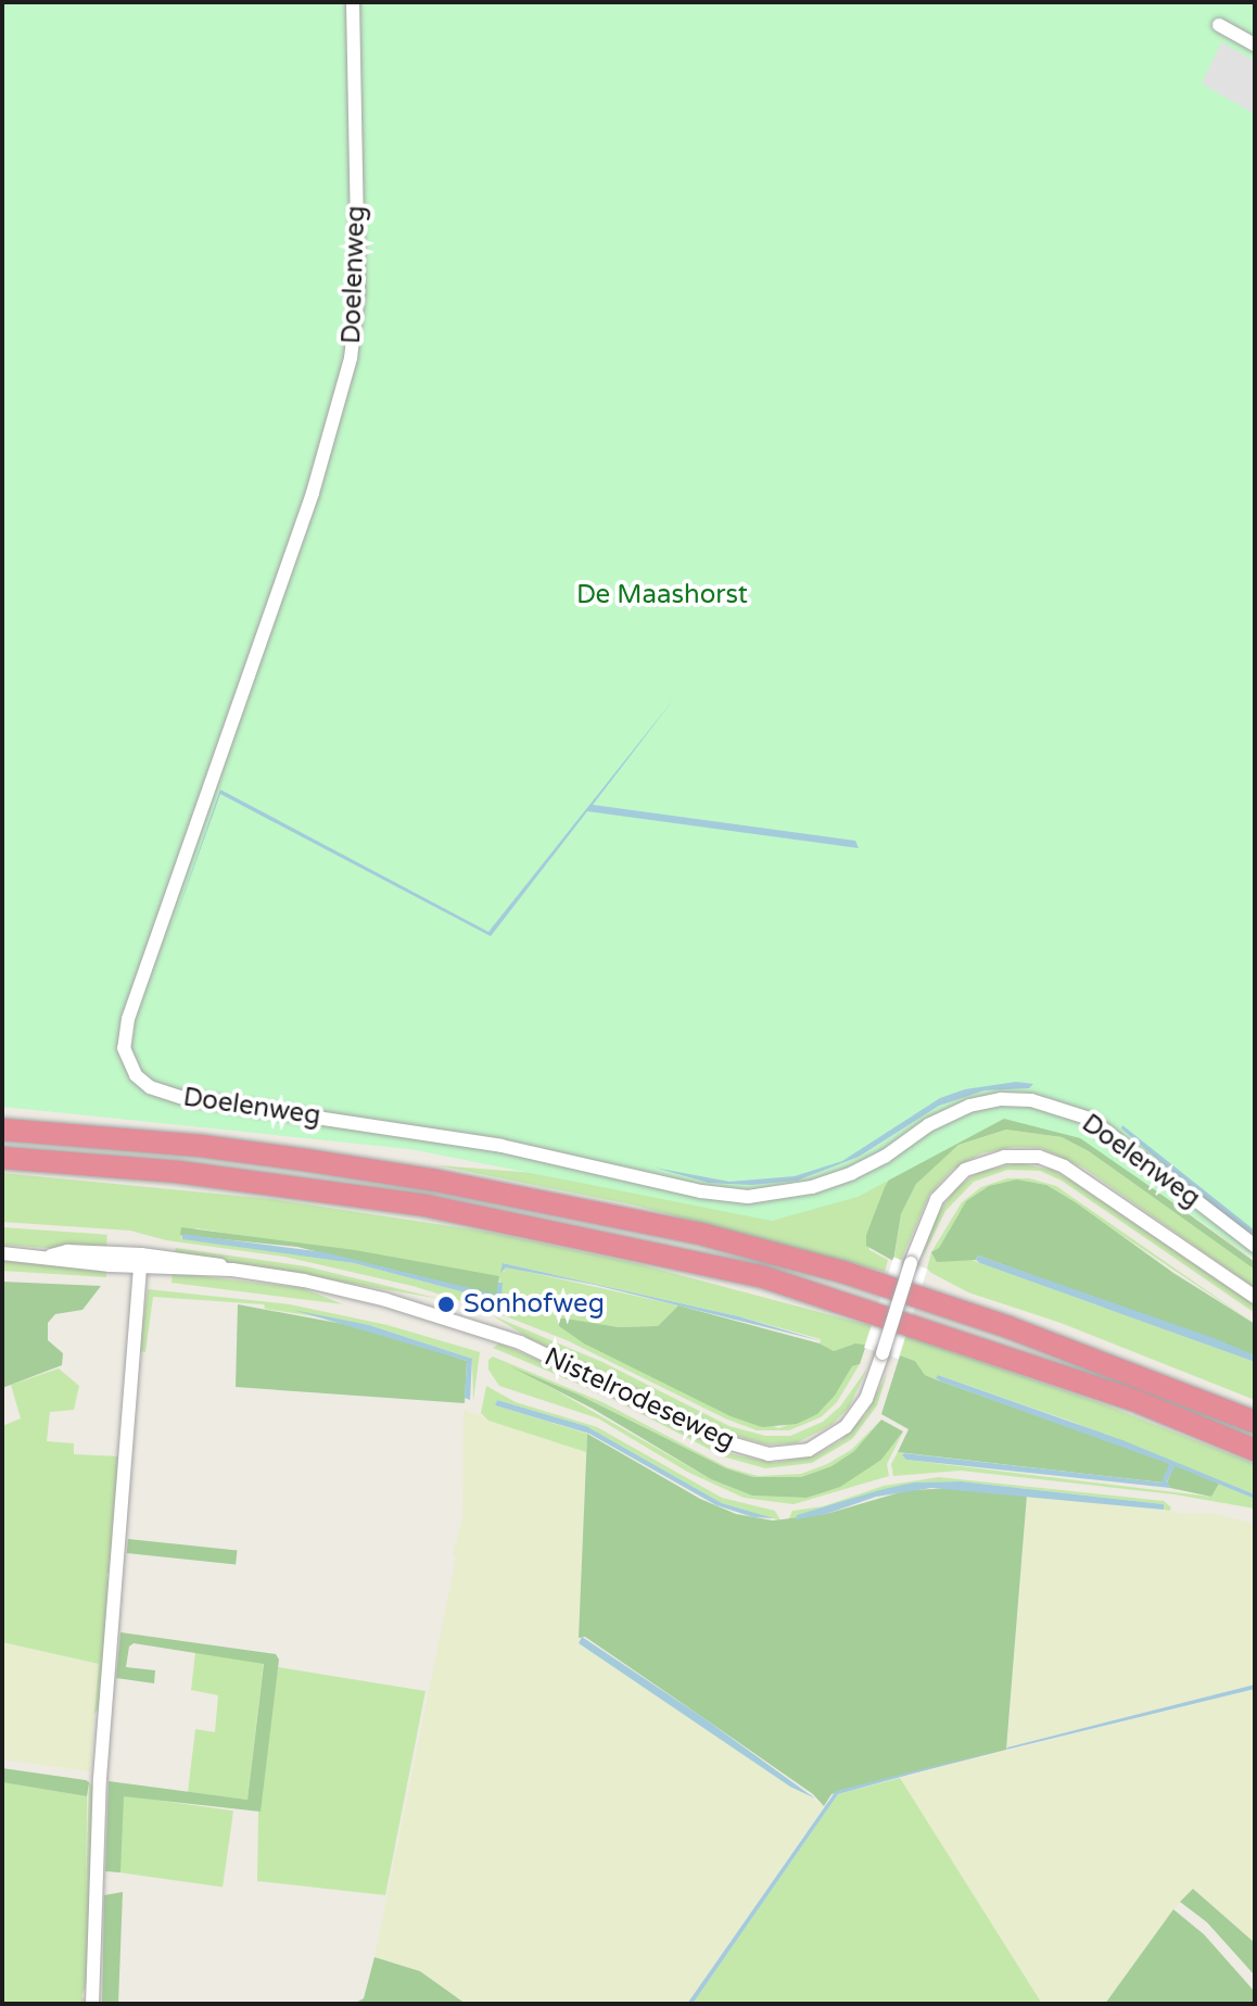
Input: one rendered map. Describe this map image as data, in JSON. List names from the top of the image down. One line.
{"streets":{"street":["Doelenweg","Nistelrodeseweg"]},"parks":["De Maashorst"],"places":["Sonhofweg"]}
